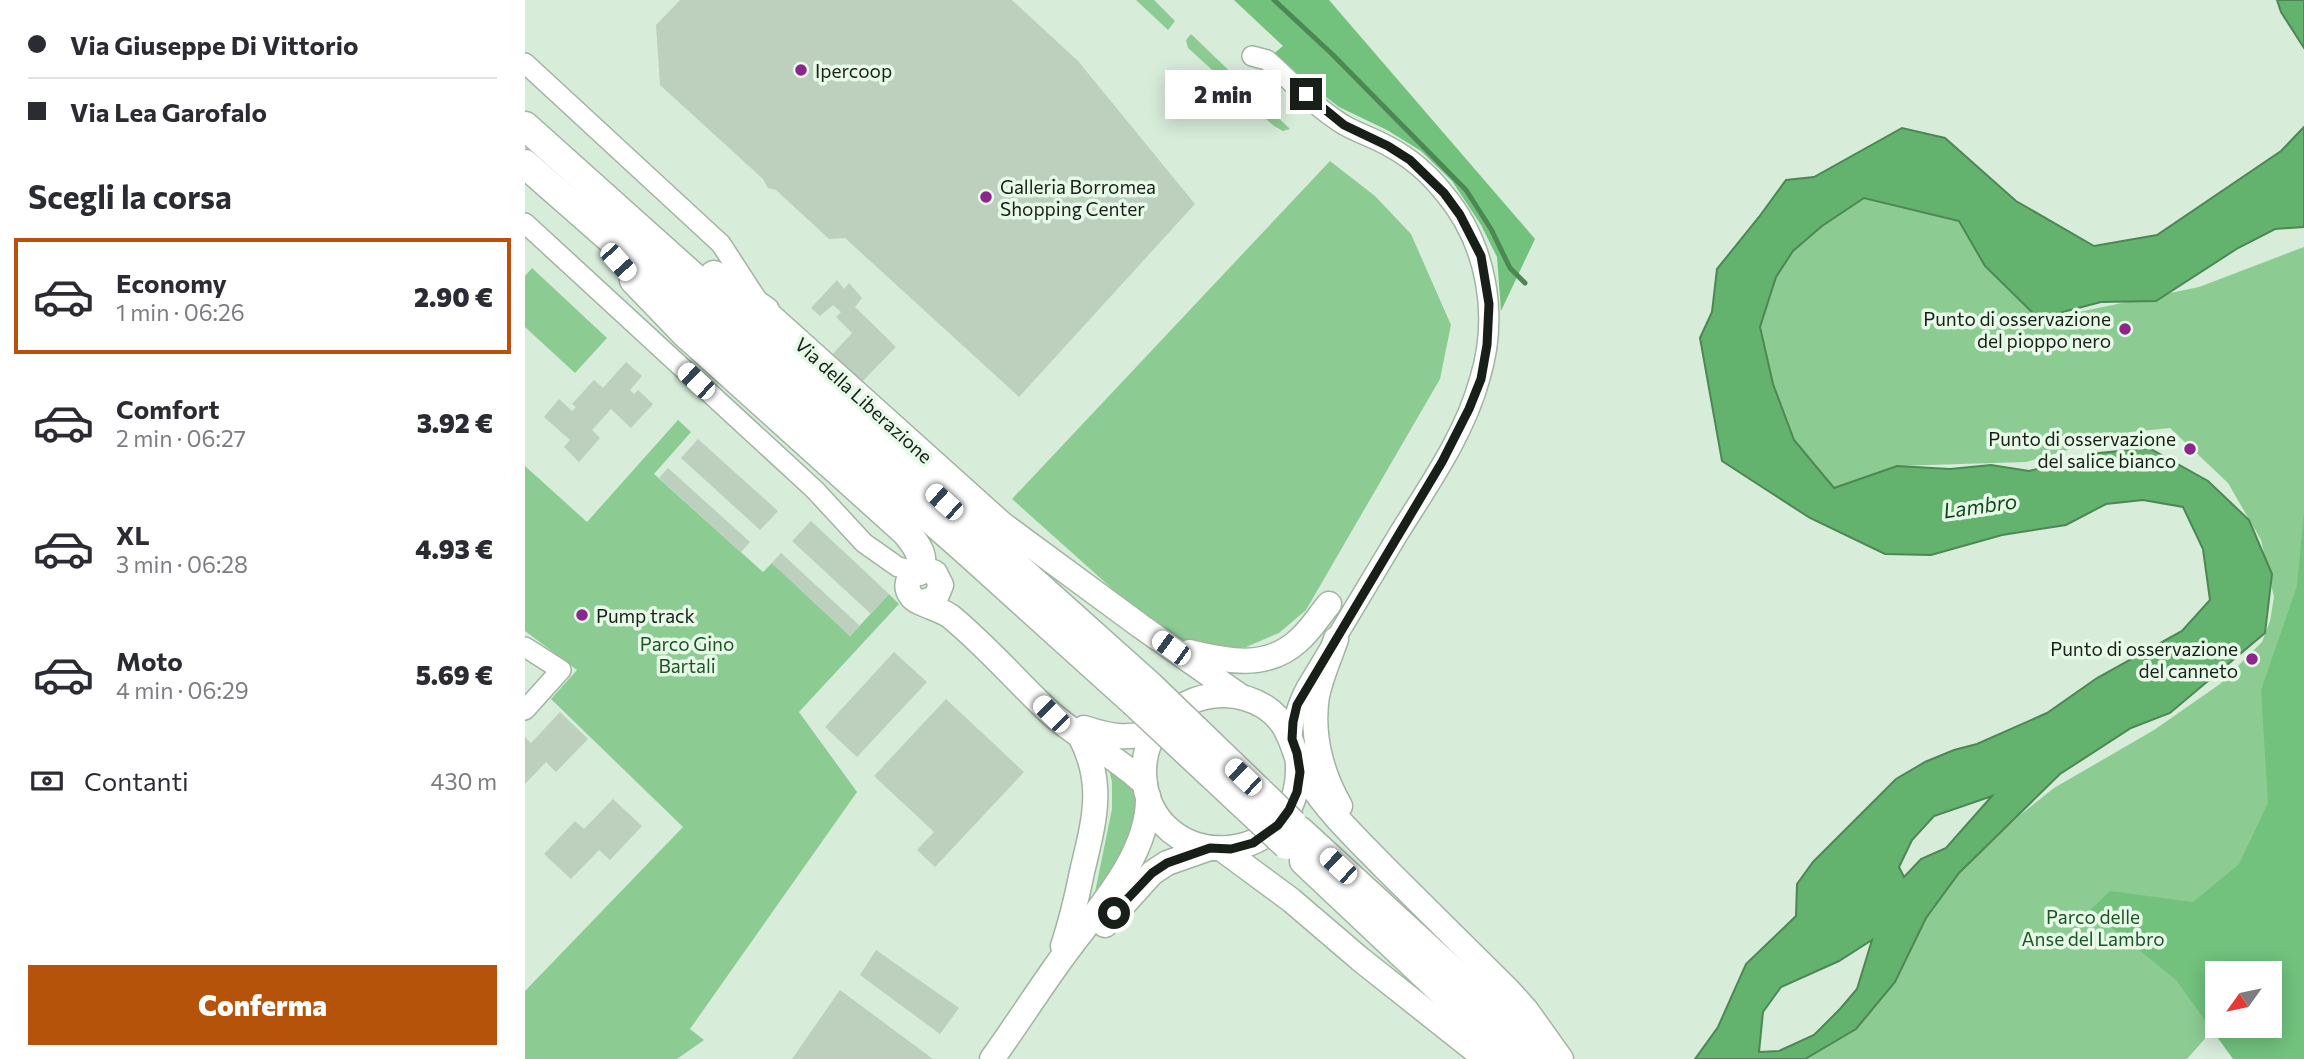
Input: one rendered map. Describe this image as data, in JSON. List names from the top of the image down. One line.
{"streets":{"main road":["Via della Liberazione"]},"water":["Lambro"],"parks":["Parco Gino Bartali","Parco delle Anse del Lambro"],"places":["Ipercoop","Galleria Borromea Shopping Center","Punto di osservazione del pioppo nero","Punto di osservazione del salice bianco","Pump track","Punto di osservazione del canneto"],"north":"bottom left","page":{"banner":["Via Giuseppe Di Vittorio","Via Lea Garofalo"],"bubble":"2 min","heading":"Scegli la corsa","list":[{"name":"Economy","note":"1 min · 06:26","value":"2.90 €"},{"name":"Comfort","note":"2 min · 06:27","value":"3.92 €"},{"name":"XL","note":"3 min · 06:28","value":"4.93 €"},{"name":"Moto","note":"4 min · 06:29","value":"5.69 €"}],"pay":["Contanti","430 m"],"buttons":"Conferma"}}
